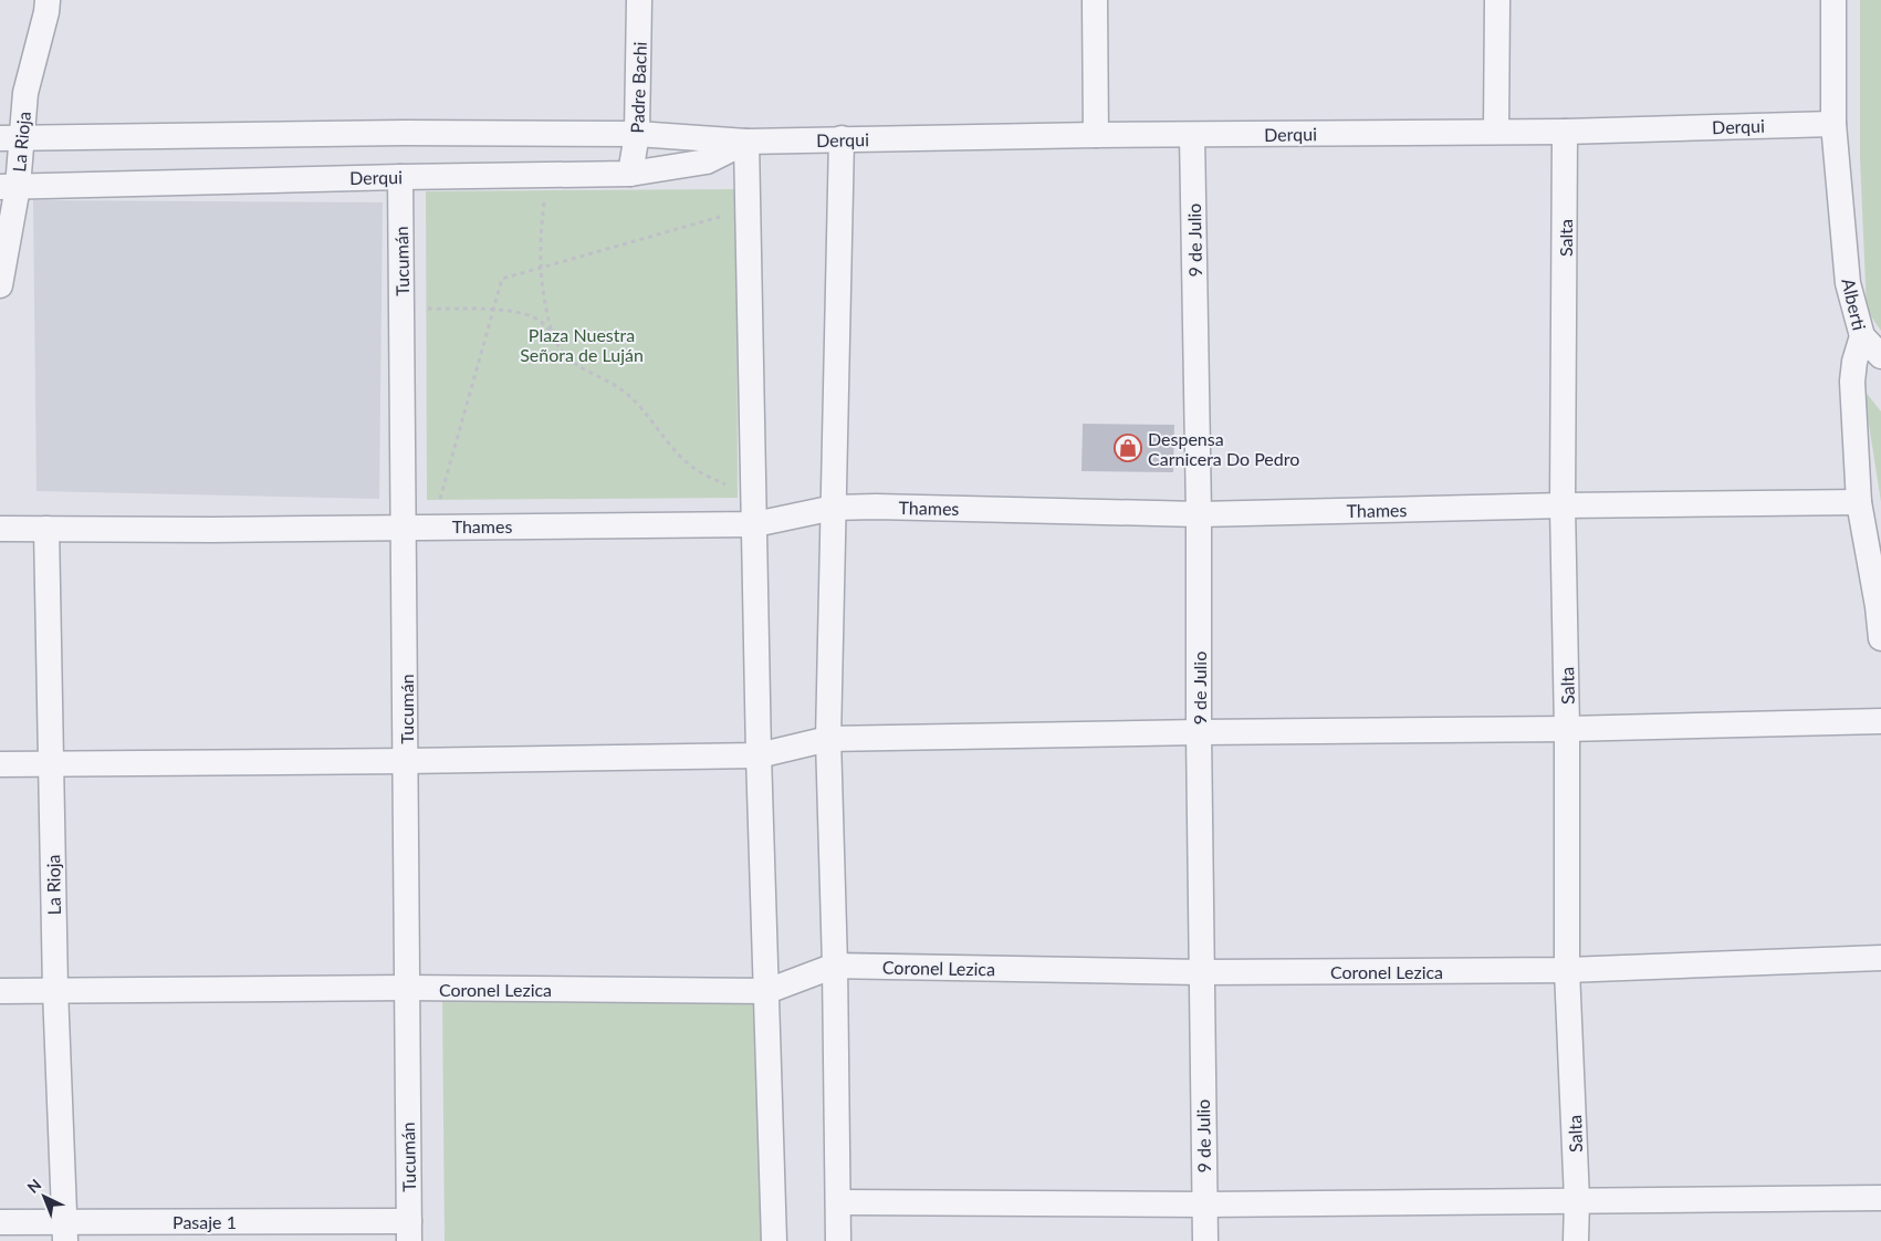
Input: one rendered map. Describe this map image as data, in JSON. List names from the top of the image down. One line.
{"streets":{"street":["Padre Bachi","Derqui","La Rioja","Salta","9 de Julio","Tucumán","Alberti","Thames","Coronel Lezica","Pasaje 1"]},"crossings":[["Padre Bachi","Derqui"],["Derqui","La Rioja"],["Derqui","Salta"],["Derqui","9 de Julio"],["Derqui","Tucumán"],["Derqui","Alberti"],["La Rioja","Thames"],["La Rioja","Coronel Lezica"],["La Rioja","Pasaje 1"],["Salta","Thames"],["Salta","Coronel Lezica"],["9 de Julio","Thames"],["9 de Julio","Coronel Lezica"],["Tucumán","Thames"],["Tucumán","Coronel Lezica"],["Tucumán","Pasaje 1"],["Alberti","Thames"]],"parks":["Plaza Nuestra Señora de Luján"],"places":{"shop":["Despensa Carnicera Do Pedro"]},"north":"top left"}
